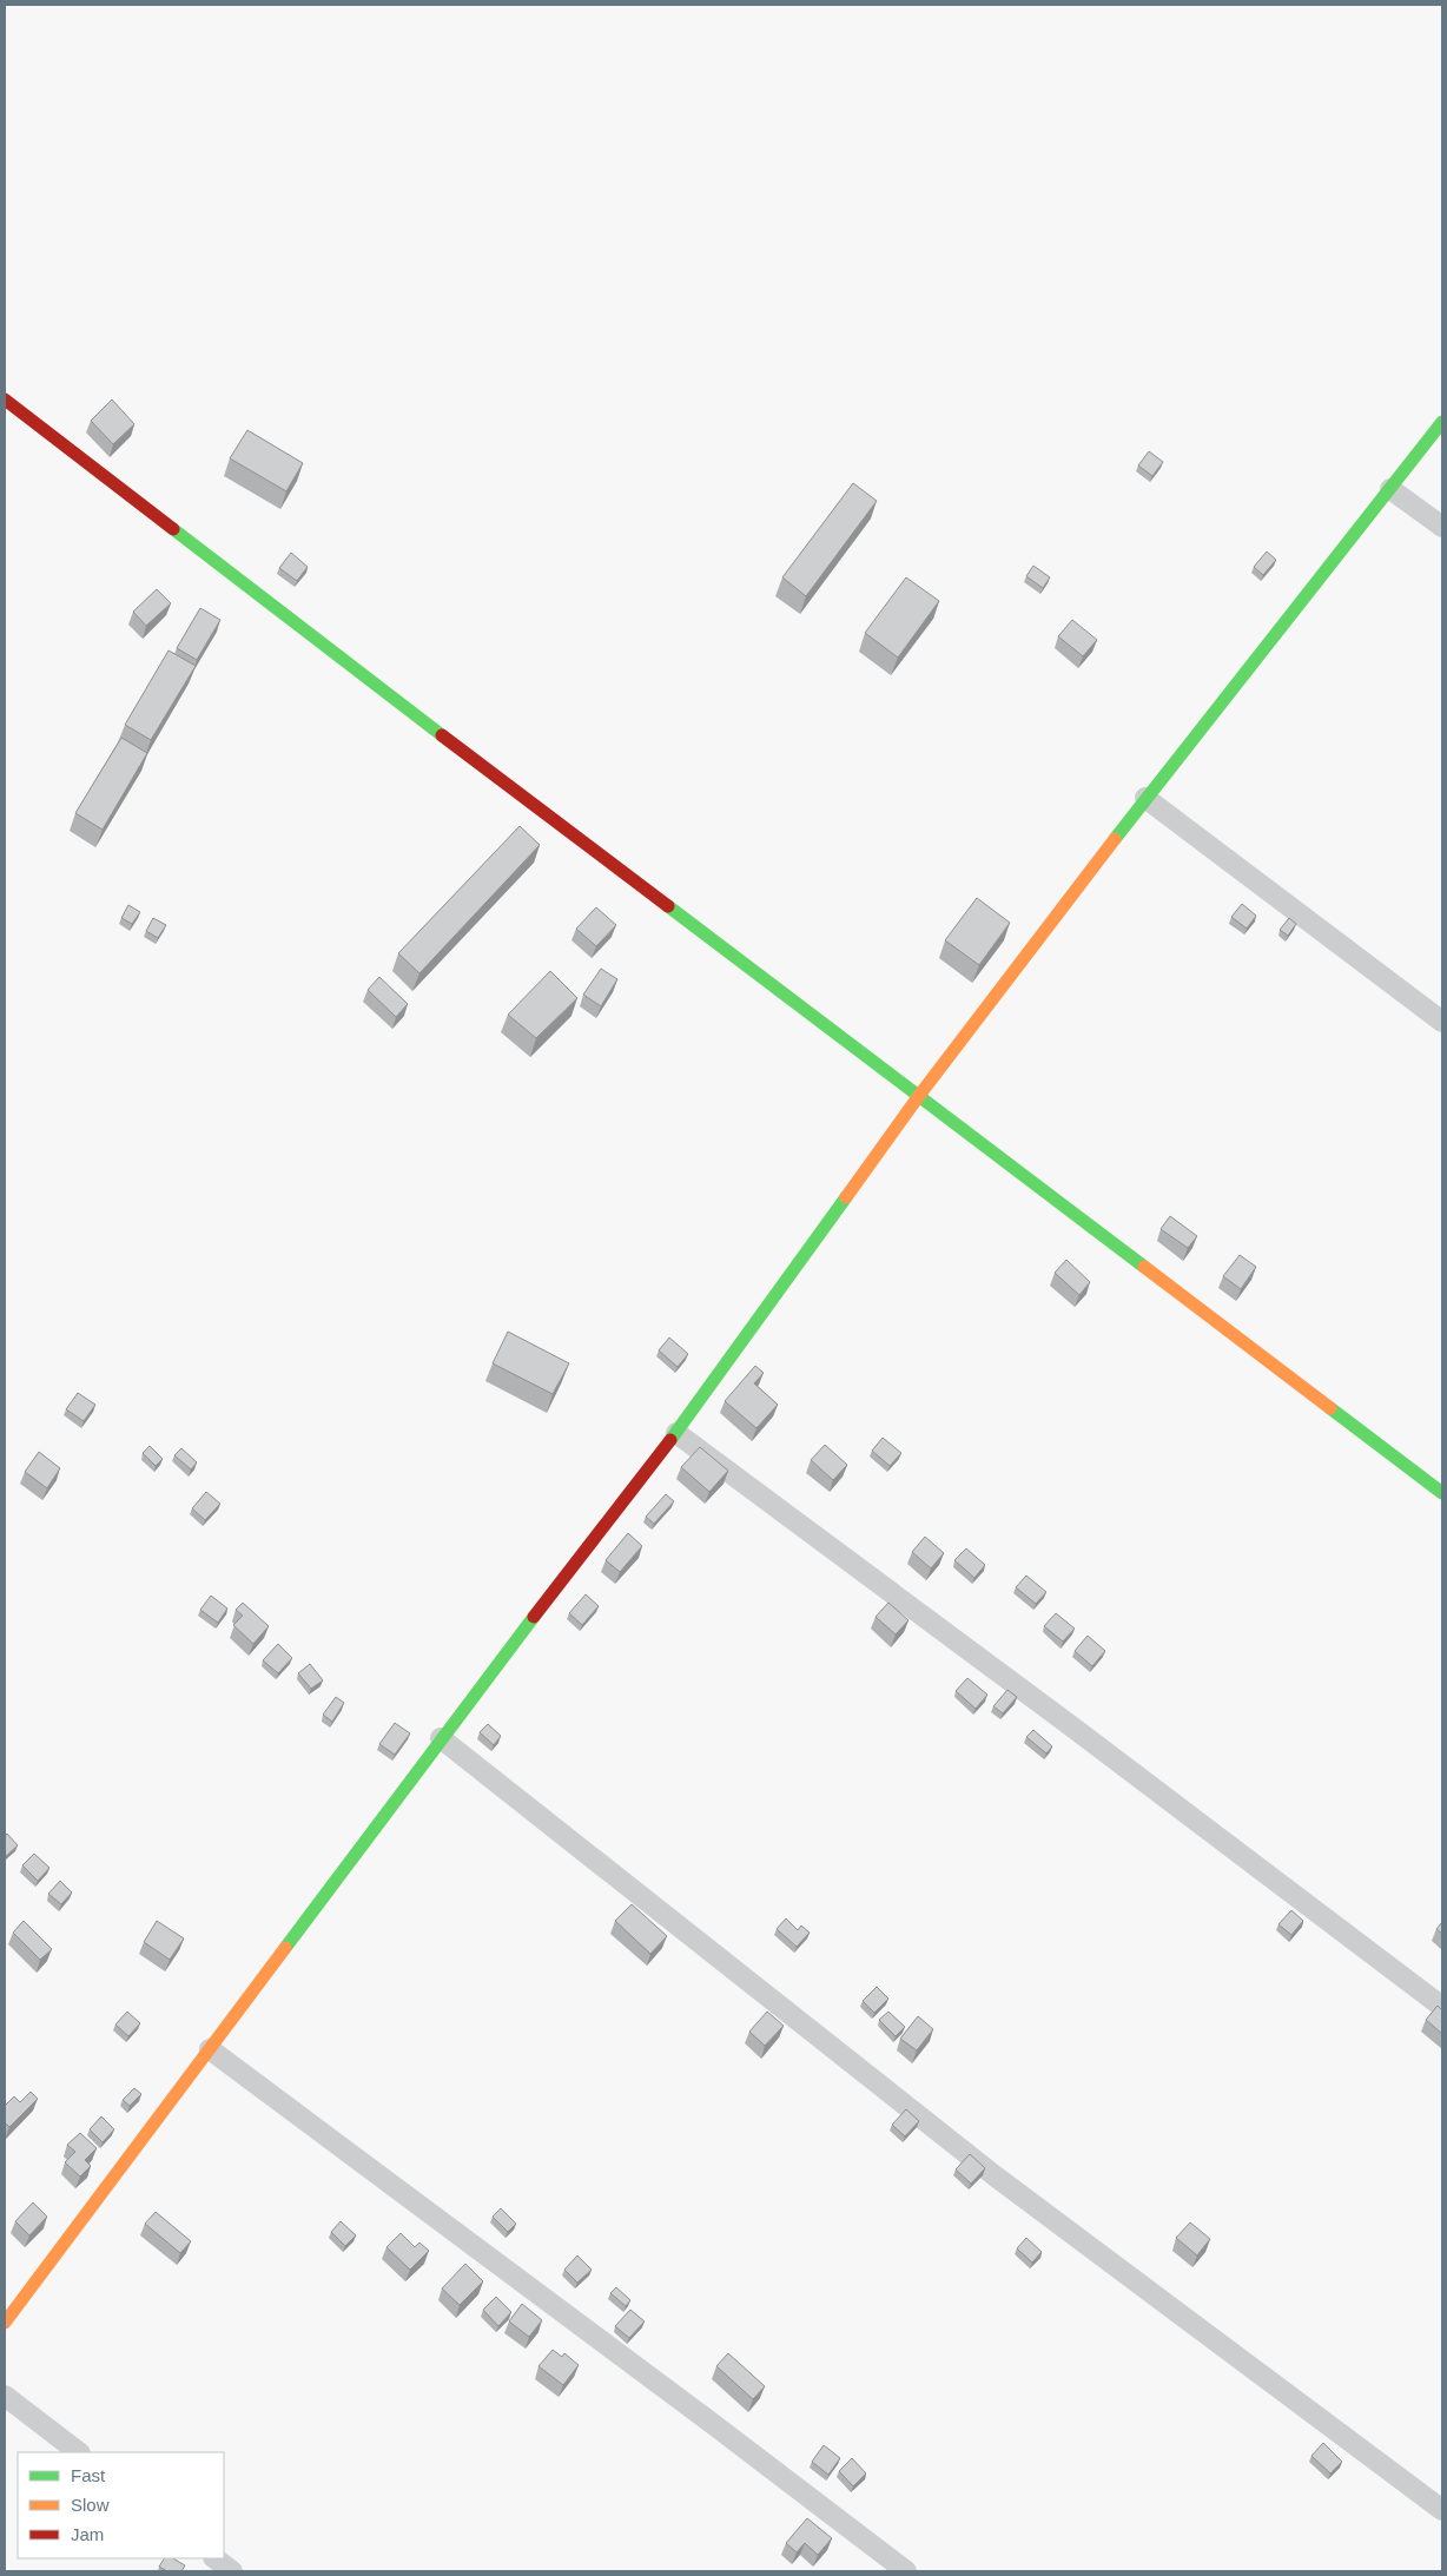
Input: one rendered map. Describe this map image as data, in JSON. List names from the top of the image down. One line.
{"legend":["Fast","Slow","Jam"]}
